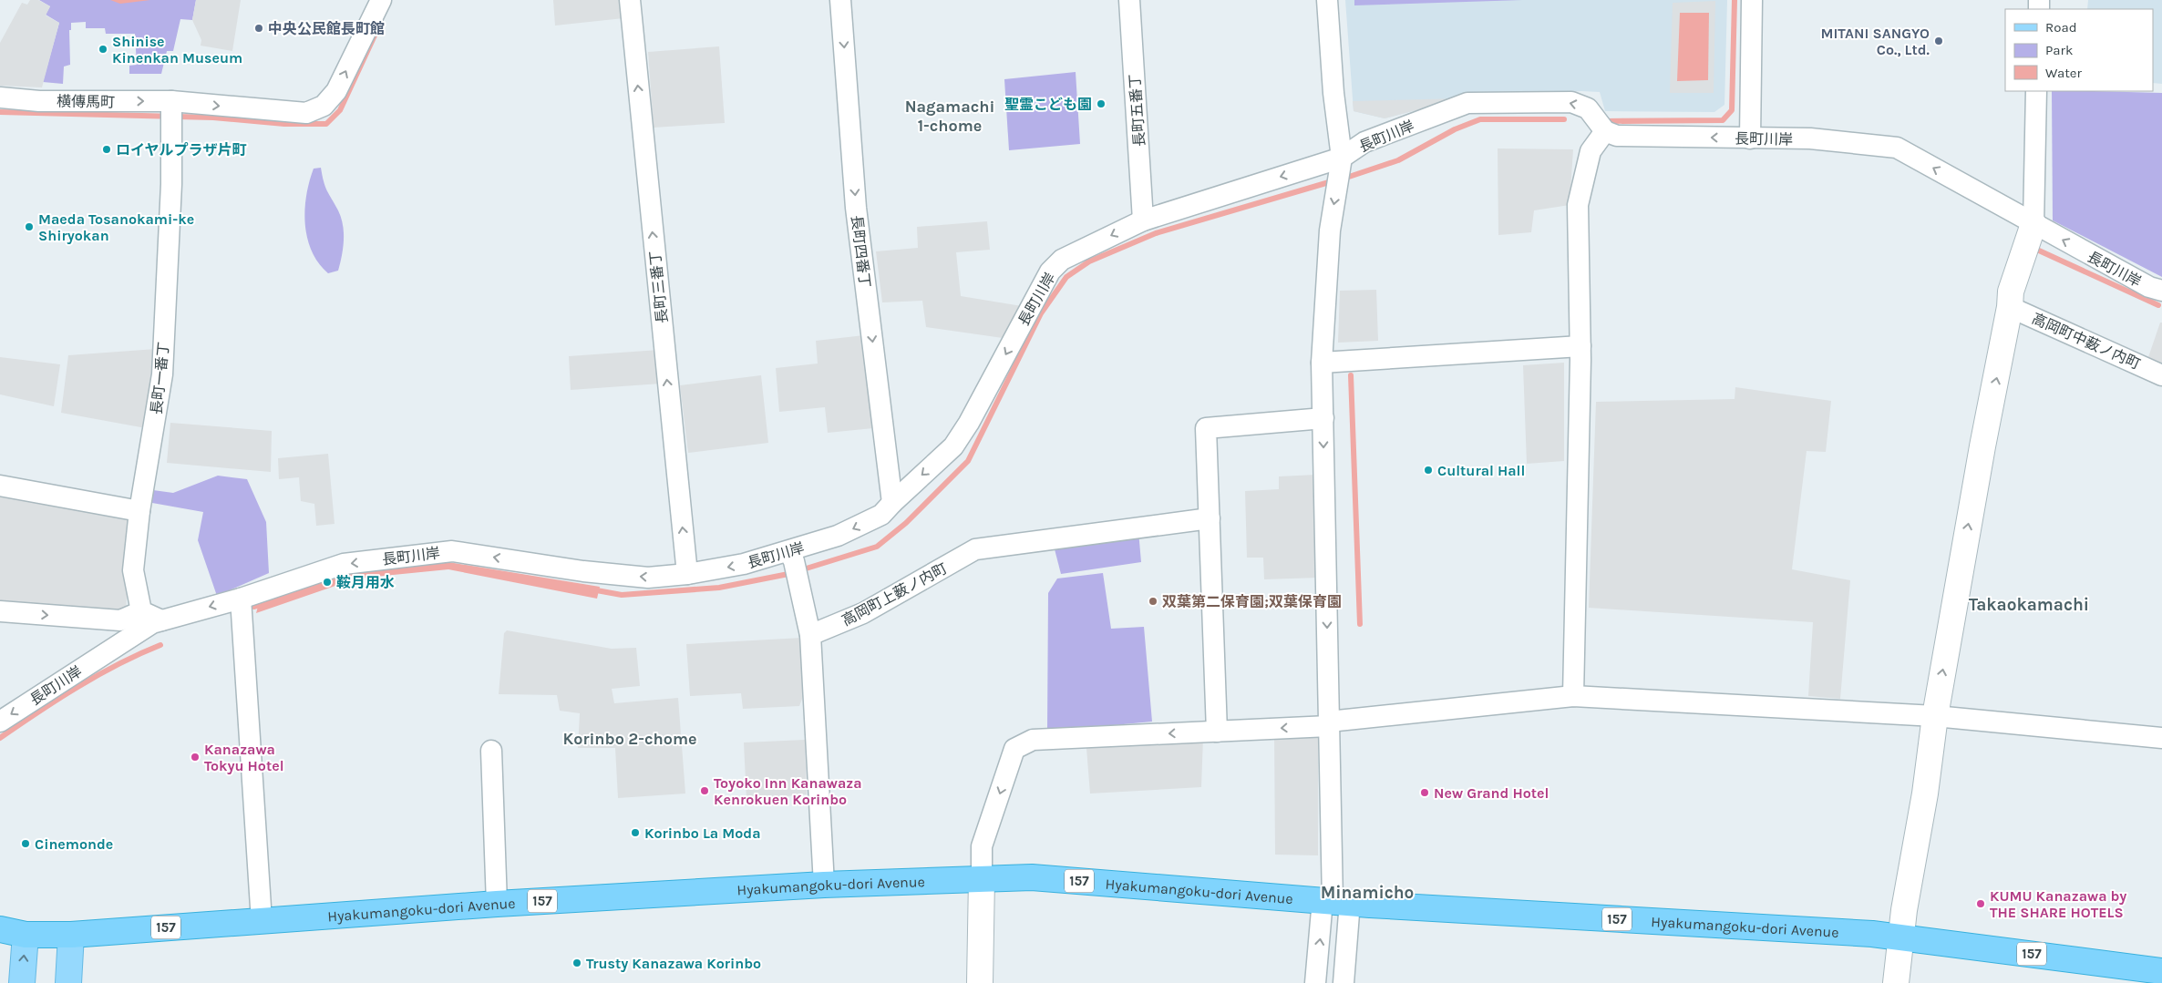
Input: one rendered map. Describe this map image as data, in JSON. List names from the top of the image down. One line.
{"streets":{"highway":["157","Hyakumangoku-dori Avenue"],"street":["横傳馬町","長町五番丁","長町川岸","長町四番丁","長町三番丁","高岡町中薮ノ内町","長町一番丁","高岡町上薮ノ内町"]},"crossings":[["横傳馬町","長町一番丁"],["長町五番丁","長町川岸"],["長町川岸","長町四番丁"],["長町川岸","長町三番丁"],["157","Hyakumangoku-dori Avenue"]],"one_way":["横傳馬町","長町川岸","長町四番丁","長町三番丁"],"districts":["Nagamachi 1-chome","Takaokamachi","Korinbo 2-chome","Minamicho"],"places":["中央公民館長町館","MITANI SANGYO Co., Ltd.","Shinise Kinenkan Museum","聖霊こども園","ロイヤルプラザ片町","Maeda Tosanokami-ke Shiryokan","Cultural Hall","鞍月用水","双葉第二保育園;双葉保育園","Kanazawa Tokyu Hotel","Toyoko Inn Kanawaza Kenrokuen Korinbo","New Grand Hotel","Korinbo La Moda","Cinemonde","KUMU Kanazawa by THE SHARE HOTELS","Trusty Kanazawa Korinbo"],"legend":["Road","Park","Water"]}
